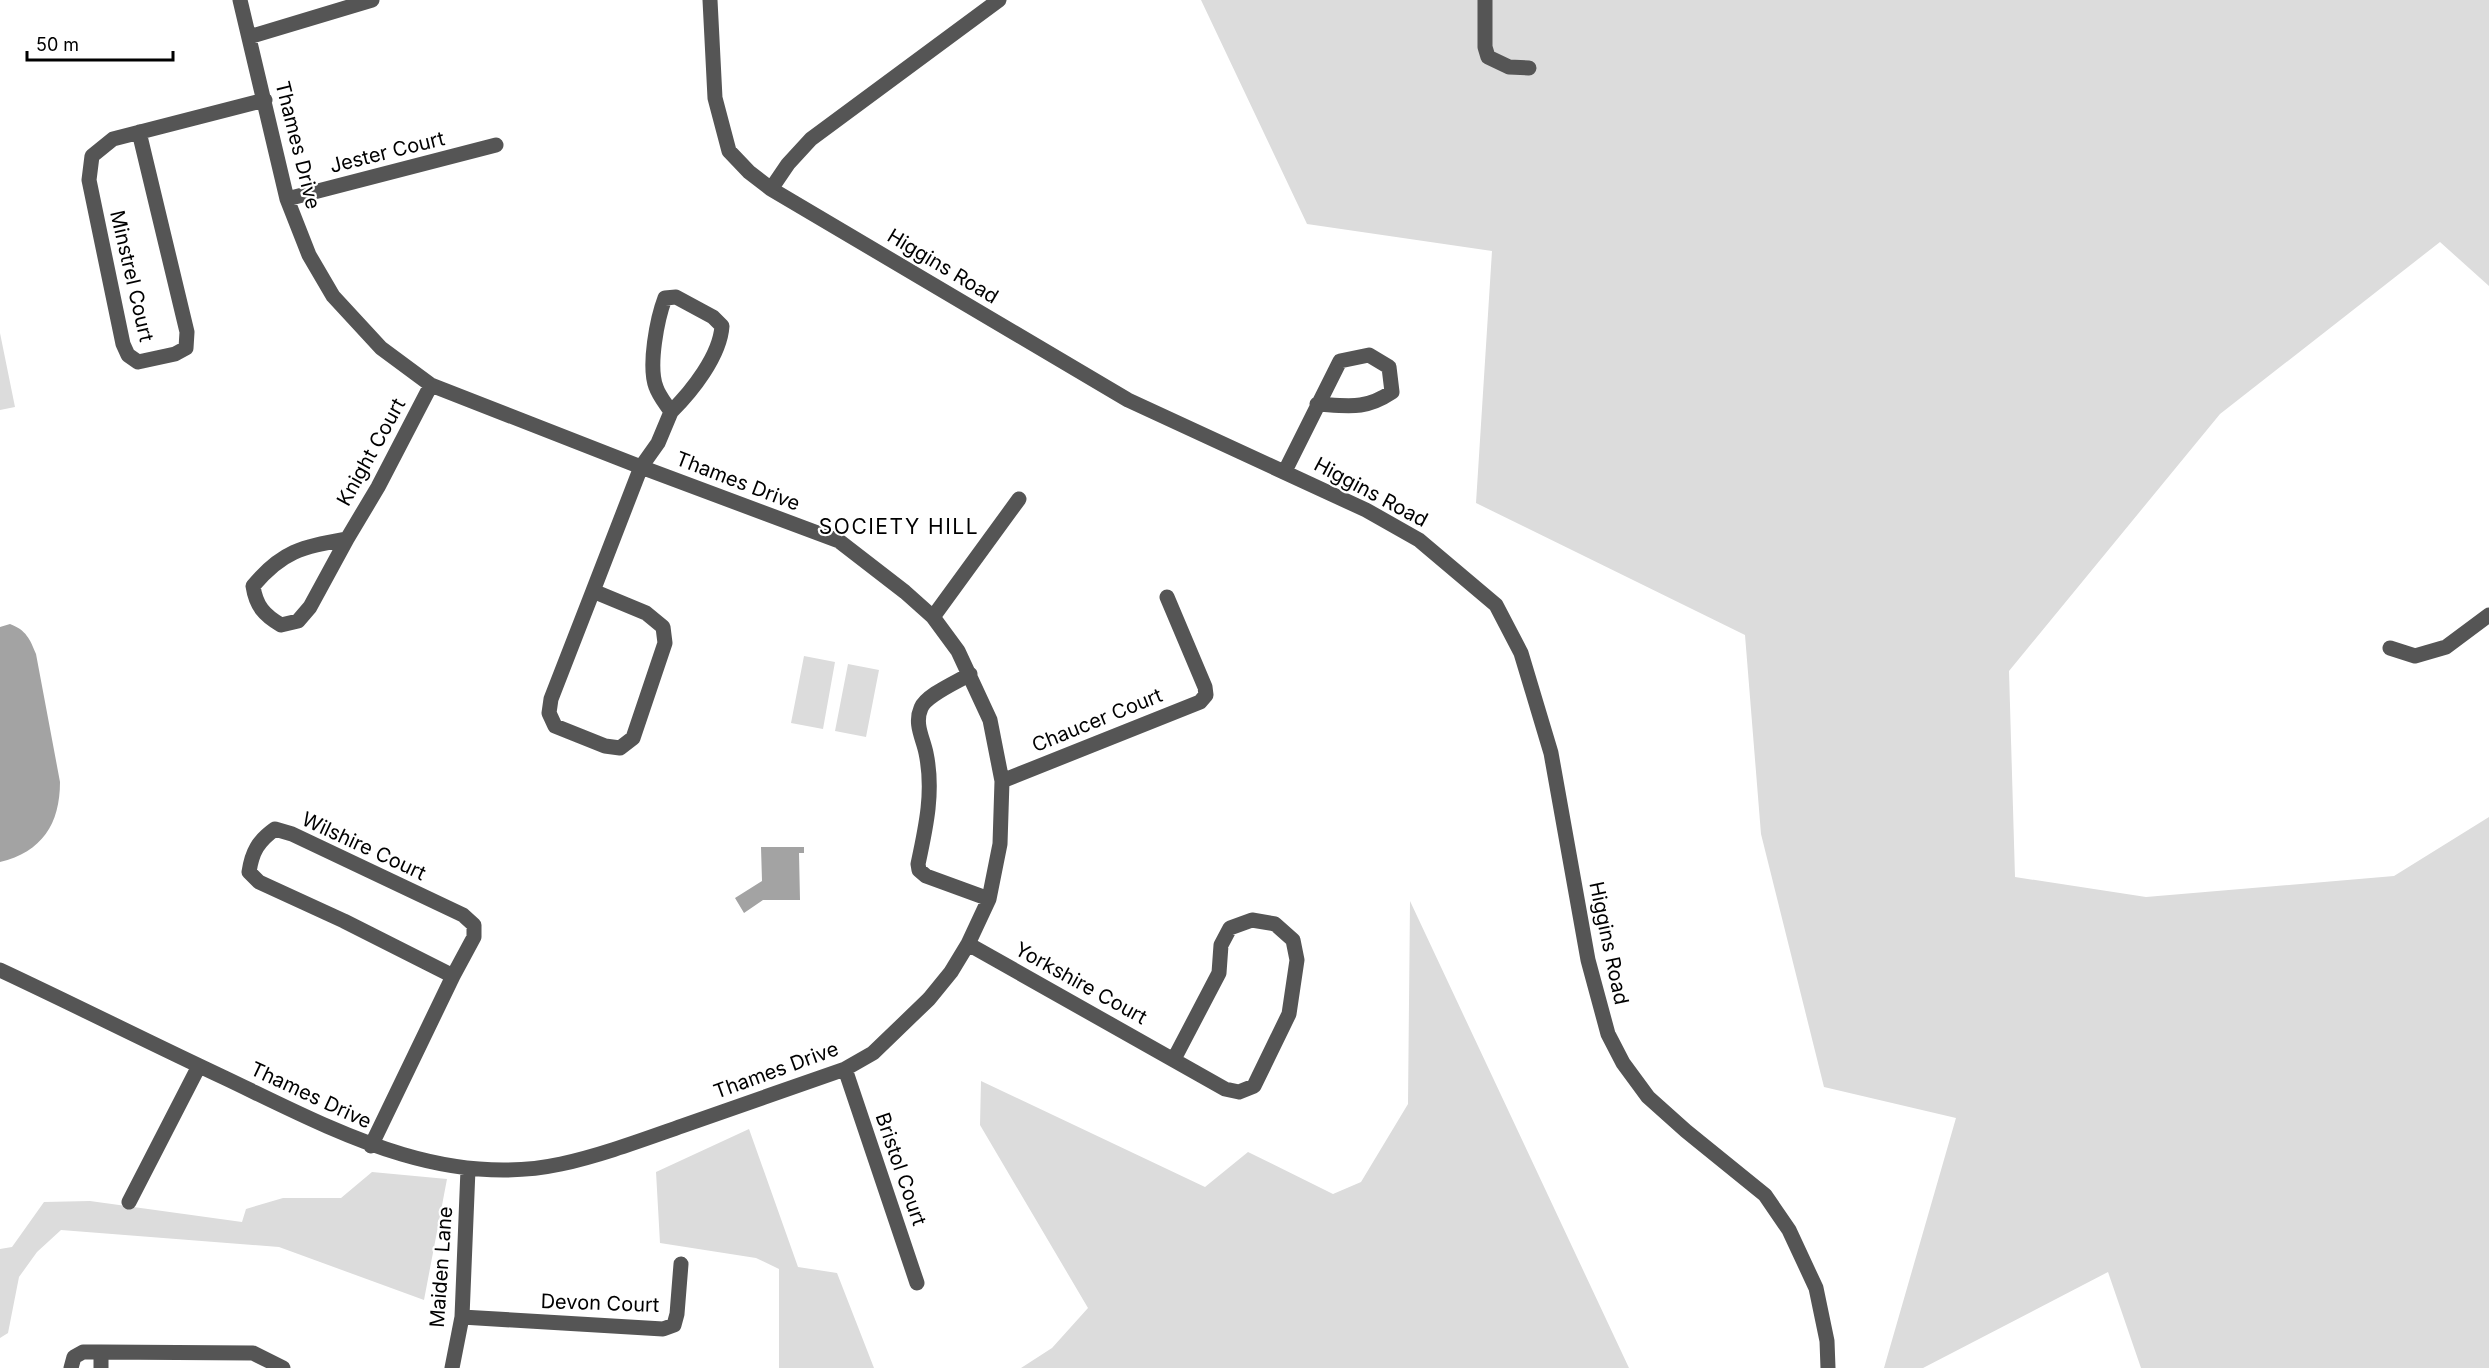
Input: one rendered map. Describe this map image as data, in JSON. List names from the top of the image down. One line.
{"streets":{"street":["Thames Drive","Jester Court","Higgins Road","Minstrel Court","Knight Court","Chaucer Court","Wilshire Court","Yorkshire Court","Bristol Court","Maiden Lane","Devon Court"]},"crossings":[["Thames Drive","Jester Court"],["Thames Drive","Minstrel Court"],["Thames Drive","Knight Court"],["Thames Drive","Chaucer Court"],["Thames Drive","Wilshire Court"],["Thames Drive","Yorkshire Court"],["Thames Drive","Bristol Court"],["Thames Drive","Maiden Lane"],["Maiden Lane","Devon Court"]],"districts":["SOCIETY HILL"],"scale_bar":"50 m"}
